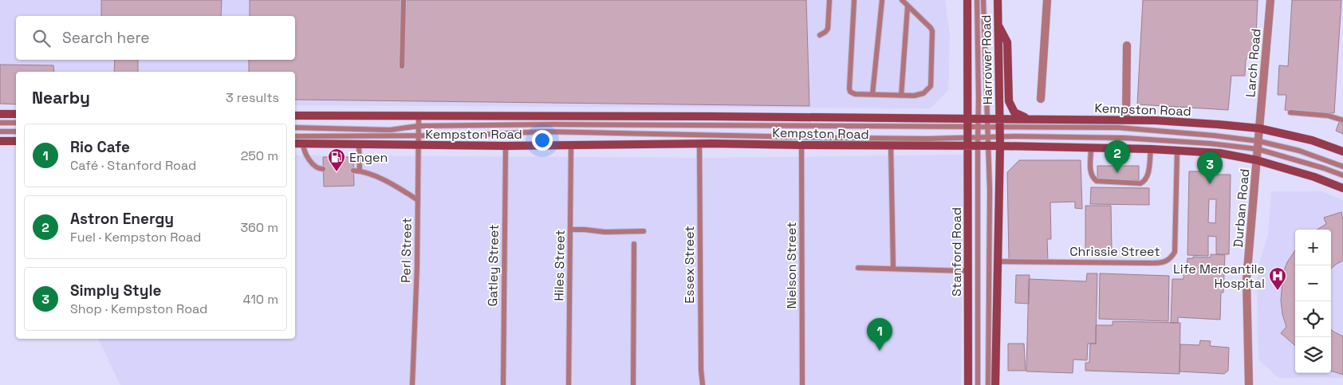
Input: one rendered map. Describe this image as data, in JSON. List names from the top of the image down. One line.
{"streets":{"main road":["Harrower Road","Kempston Road","Stanford Road"],"street":["Larch Road","Durban Road"],"lane":["Perl Street","Chrissie Street","Essex Street","Gatley Street","Hiles Street","Nielson Street"]},"crossings":[["Harrower Road","Kempston Road"],["Harrower Road","Stanford Road"],["Larch Road","Kempston Road"],["Larch Road","Durban Road"],["Kempston Road","Durban Road"],["Kempston Road","Perl Street"],["Kempston Road","Chrissie Street"],["Kempston Road","Stanford Road"],["Kempston Road","Essex Street"],["Kempston Road","Gatley Street"],["Kempston Road","Hiles Street"],["Kempston Road","Nielson Street"]],"places":{"fuel station":["Engen"],"hospital":["Life Mercantile Hospital"]},"page":{"search":"Search here","heading":["Nearby","3 results"],"list":[{"mark":"1","name":"Rio Cafe","note":"Café · Stanford Road","value":"250 m"},{"mark":"2","name":"Astron Energy","note":"Fuel · Kempston Road","value":"360 m"},{"mark":"3","name":"Simply Style","note":"Shop · Kempston Road","value":"410 m"}],"pins":["2","3","1"],"map_buttons":["+","−"]}}
